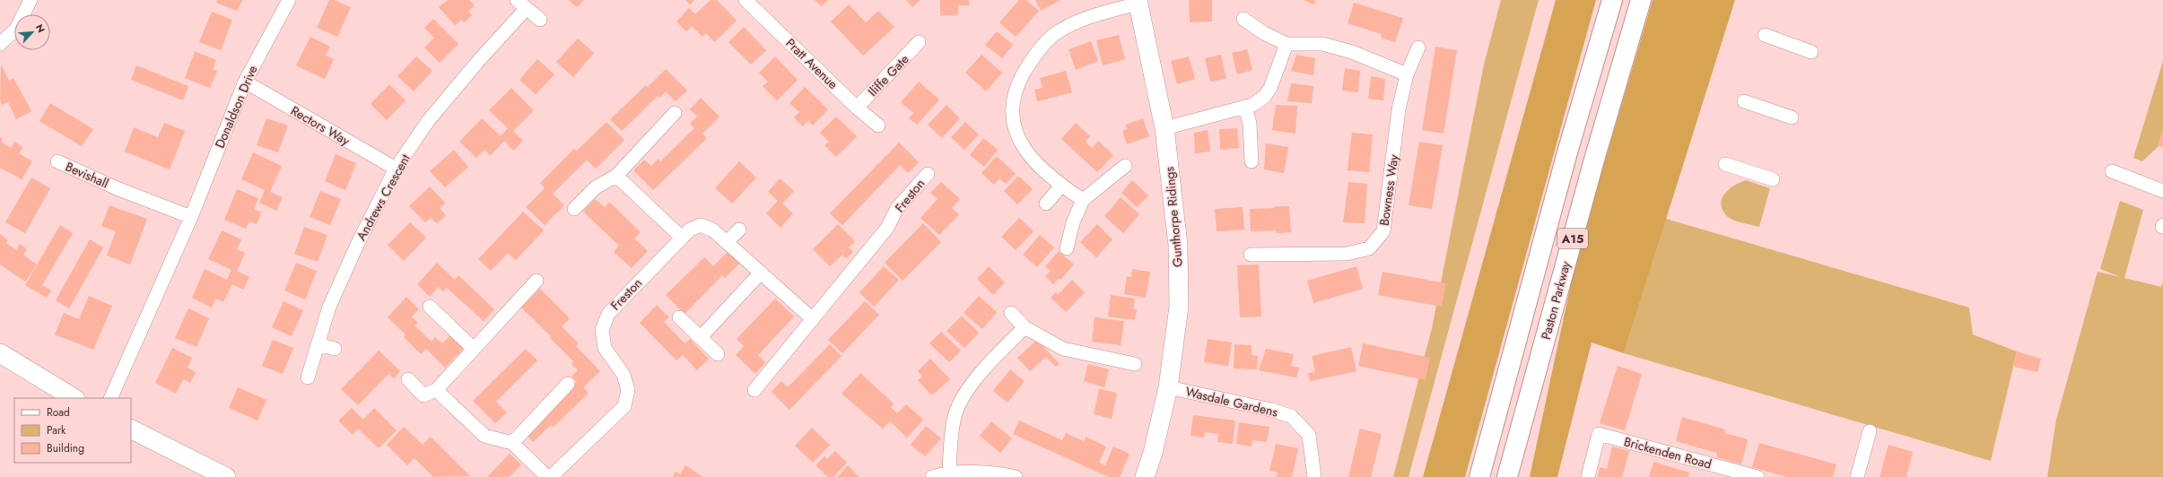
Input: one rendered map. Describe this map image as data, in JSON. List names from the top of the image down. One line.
{"streets":{"highway":["A15","Paston Parkway"],"street":["Pratt Avenue","Iliffe Gate","Donaldson Drive","Rectors Way","Bevishall","Bowness Way","Freston","Andrews Crescent","Gunthorpe Ridings","Wasdale Gardens","Brickenden Road"]},"crossings":[["Pratt Avenue","Iliffe Gate"],["Donaldson Drive","Rectors Way"],["Donaldson Drive","Bevishall"],["Rectors Way","Andrews Crescent"],["Gunthorpe Ridings","Wasdale Gardens"]],"legend":["Road","Park","Building"],"north":"top right"}
